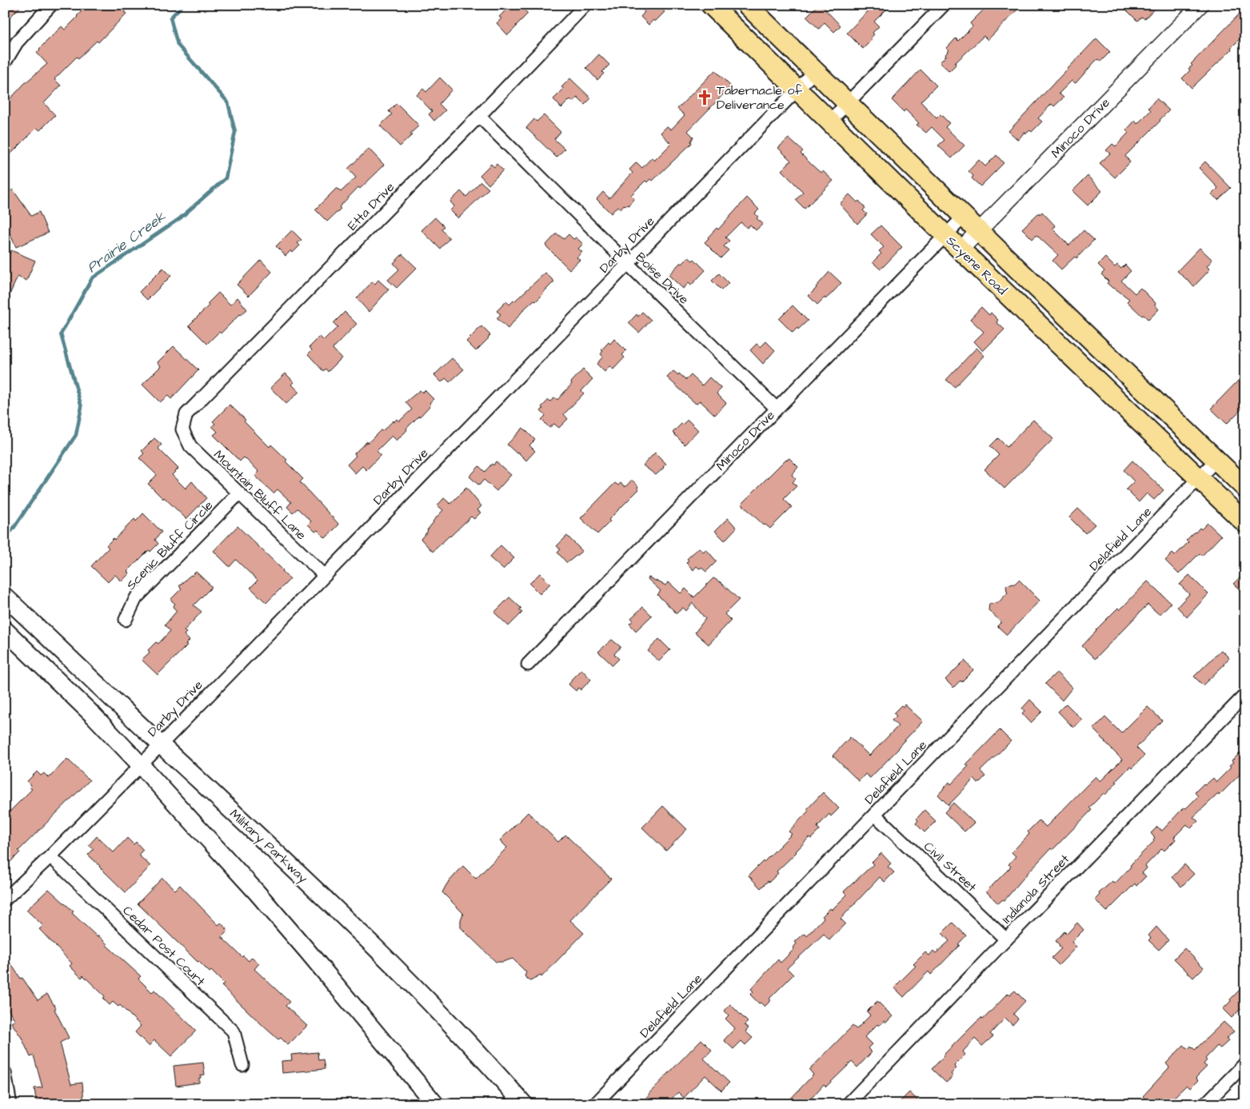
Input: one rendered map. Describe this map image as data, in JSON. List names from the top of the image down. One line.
{"streets":{"main road":["Scyene Road","Military Parkway"],"street":["Minoco Drive","Etta Drive","Darby Drive","Boise Drive","Mountain Bluff Lane","Delafield Lane","Scenic Bluff Circle","Civil Street","Indianola Street","Cedar Post Court"]},"crossings":[["Minoco Drive","Scyene Road"],["Minoco Drive","Boise Drive"],["Etta Drive","Boise Drive"],["Etta Drive","Mountain Bluff Lane"],["Darby Drive","Scyene Road"],["Darby Drive","Boise Drive"],["Darby Drive","Mountain Bluff Lane"],["Darby Drive","Military Parkway"],["Darby Drive","Cedar Post Court"],["Scyene Road","Delafield Lane"],["Mountain Bluff Lane","Scenic Bluff Circle"],["Delafield Lane","Civil Street"],["Civil Street","Indianola Street"]],"water":["Prairie Creek"],"places":{"church":["Tabernacle of Deliverance"]}}
